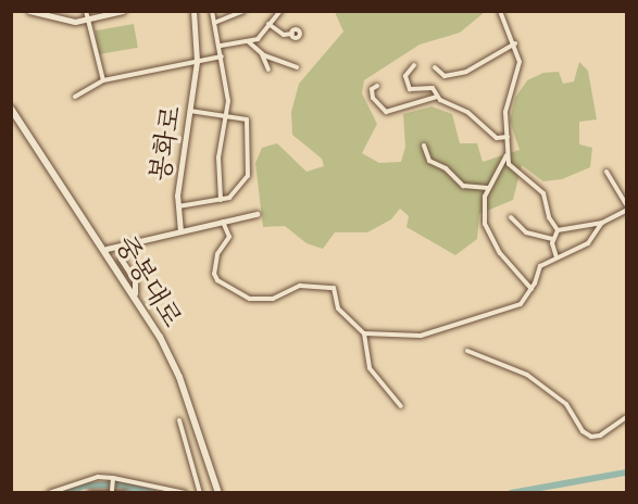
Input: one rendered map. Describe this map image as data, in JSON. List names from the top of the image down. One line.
{"streets":{"main road":["중봉대로"],"street":["봉화로"]}}
